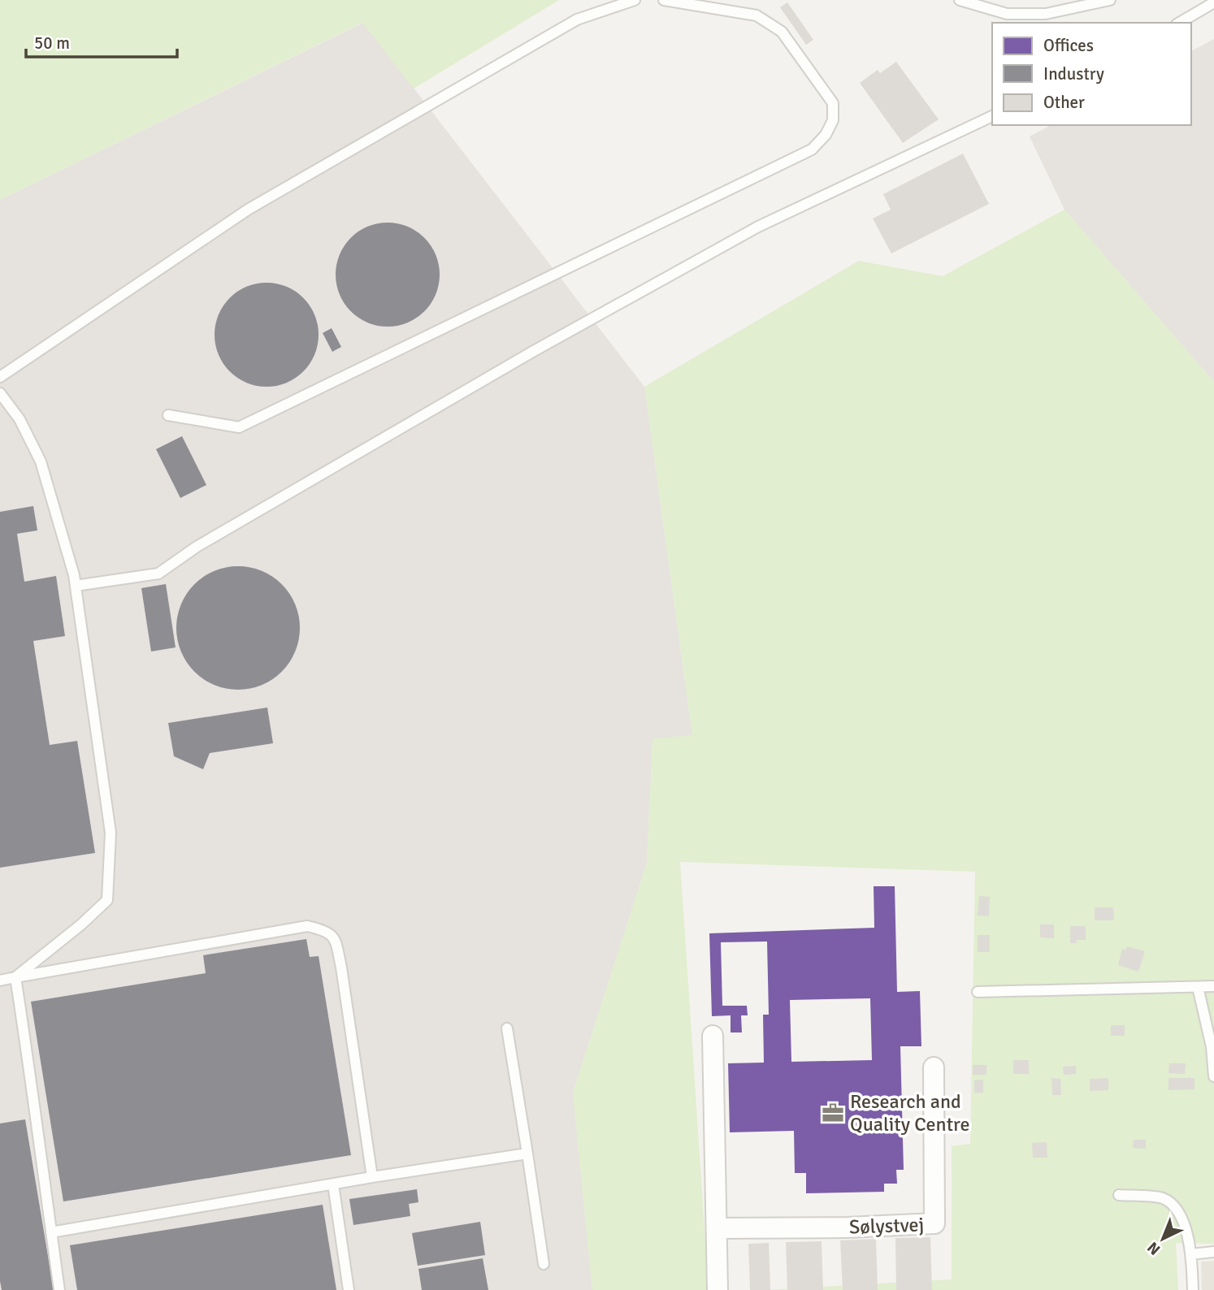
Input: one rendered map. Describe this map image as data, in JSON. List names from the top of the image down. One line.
{"streets":{"street":["Sølystvej"]},"places":{"office":["Research and Quality Centre"]},"legend":["Offices","Industry","Other"],"scale_bar":"50 m","north":"bottom left"}
